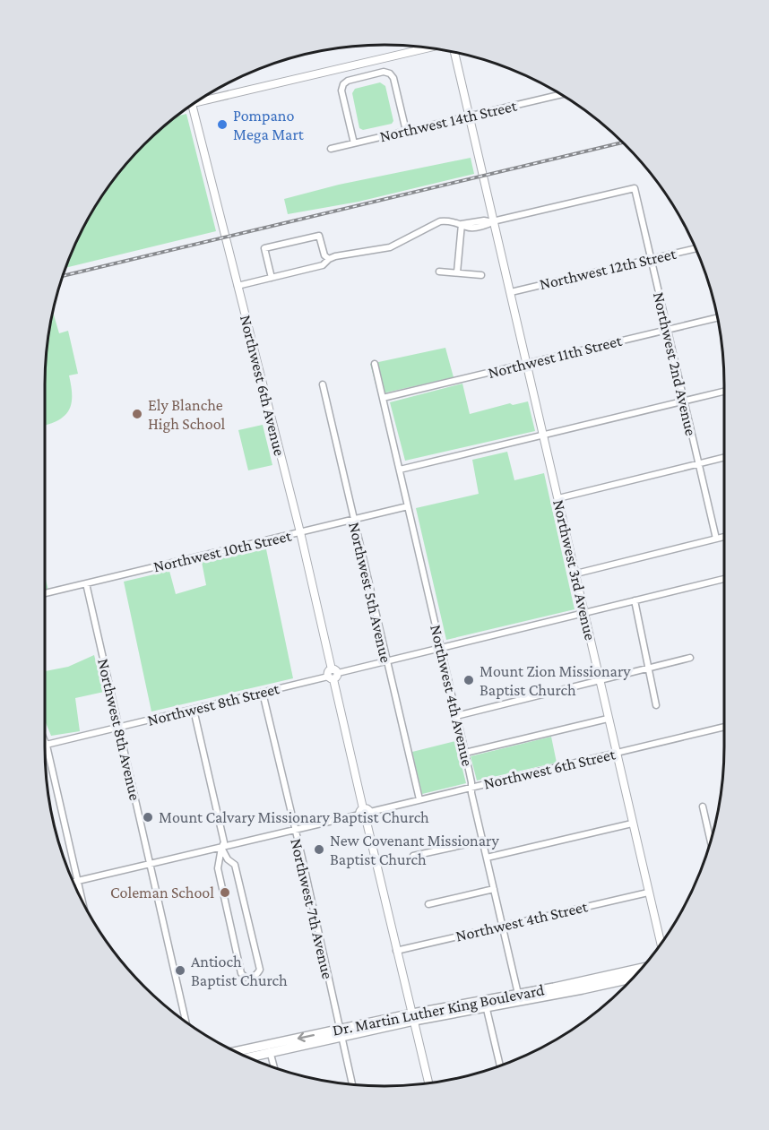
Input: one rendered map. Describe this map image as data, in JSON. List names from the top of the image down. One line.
{"streets":{"main road":["Dr. Martin Luther King Boulevard"],"street":["Northwest 14th Street","Northwest 12th Street","Northwest 11th Street","Northwest 2nd Avenue","Northwest 6th Avenue","Northwest 10th Street","Northwest 3rd Avenue","Northwest 5th Avenue","Northwest 4th Avenue","Northwest 8th Street","Northwest 8th Avenue","Northwest 6th Street","Northwest 7th Avenue","Northwest 4th Street"]},"crossings":[["Northwest 14th Street","Northwest 3rd Avenue"],["Northwest 12th Street","Northwest 2nd Avenue"],["Northwest 12th Street","Northwest 3rd Avenue"],["Northwest 11th Street","Northwest 2nd Avenue"],["Northwest 11th Street","Northwest 3rd Avenue"],["Northwest 11th Street","Northwest 4th Avenue"],["Northwest 2nd Avenue","Northwest 3rd Avenue"],["Northwest 6th Avenue","Northwest 10th Street"],["Northwest 6th Avenue","Northwest 8th Street"],["Northwest 6th Avenue","Northwest 6th Street"],["Northwest 6th Avenue","Northwest 4th Street"],["Northwest 6th Avenue","Dr. Martin Luther King Boulevard"],["Northwest 10th Street","Northwest 5th Avenue"],["Northwest 10th Street","Northwest 4th Avenue"],["Northwest 10th Street","Northwest 8th Avenue"],["Northwest 3rd Avenue","Northwest 8th Street"],["Northwest 3rd Avenue","Northwest 6th Street"],["Northwest 3rd Avenue","Northwest 4th Street"],["Northwest 5th Avenue","Northwest 8th Street"],["Northwest 5th Avenue","Northwest 6th Street"],["Northwest 4th Avenue","Northwest 8th Street"],["Northwest 4th Avenue","Northwest 6th Street"],["Northwest 4th Avenue","Northwest 4th Street"],["Northwest 4th Avenue","Dr. Martin Luther King Boulevard"],["Northwest 8th Street","Northwest 8th Avenue"],["Northwest 8th Street","Northwest 7th Avenue"],["Northwest 8th Avenue","Northwest 6th Street"],["Northwest 6th Street","Northwest 7th Avenue"],["Northwest 7th Avenue","Dr. Martin Luther King Boulevard"]],"places":["Pompano Mega Mart","Ely Blanche High School","Mount Zion Missionary Baptist Church","Mount Calvary Missionary Baptist Church","New Covenant Missionary Baptist Church","Coleman School","Antioch Baptist Church"]}
